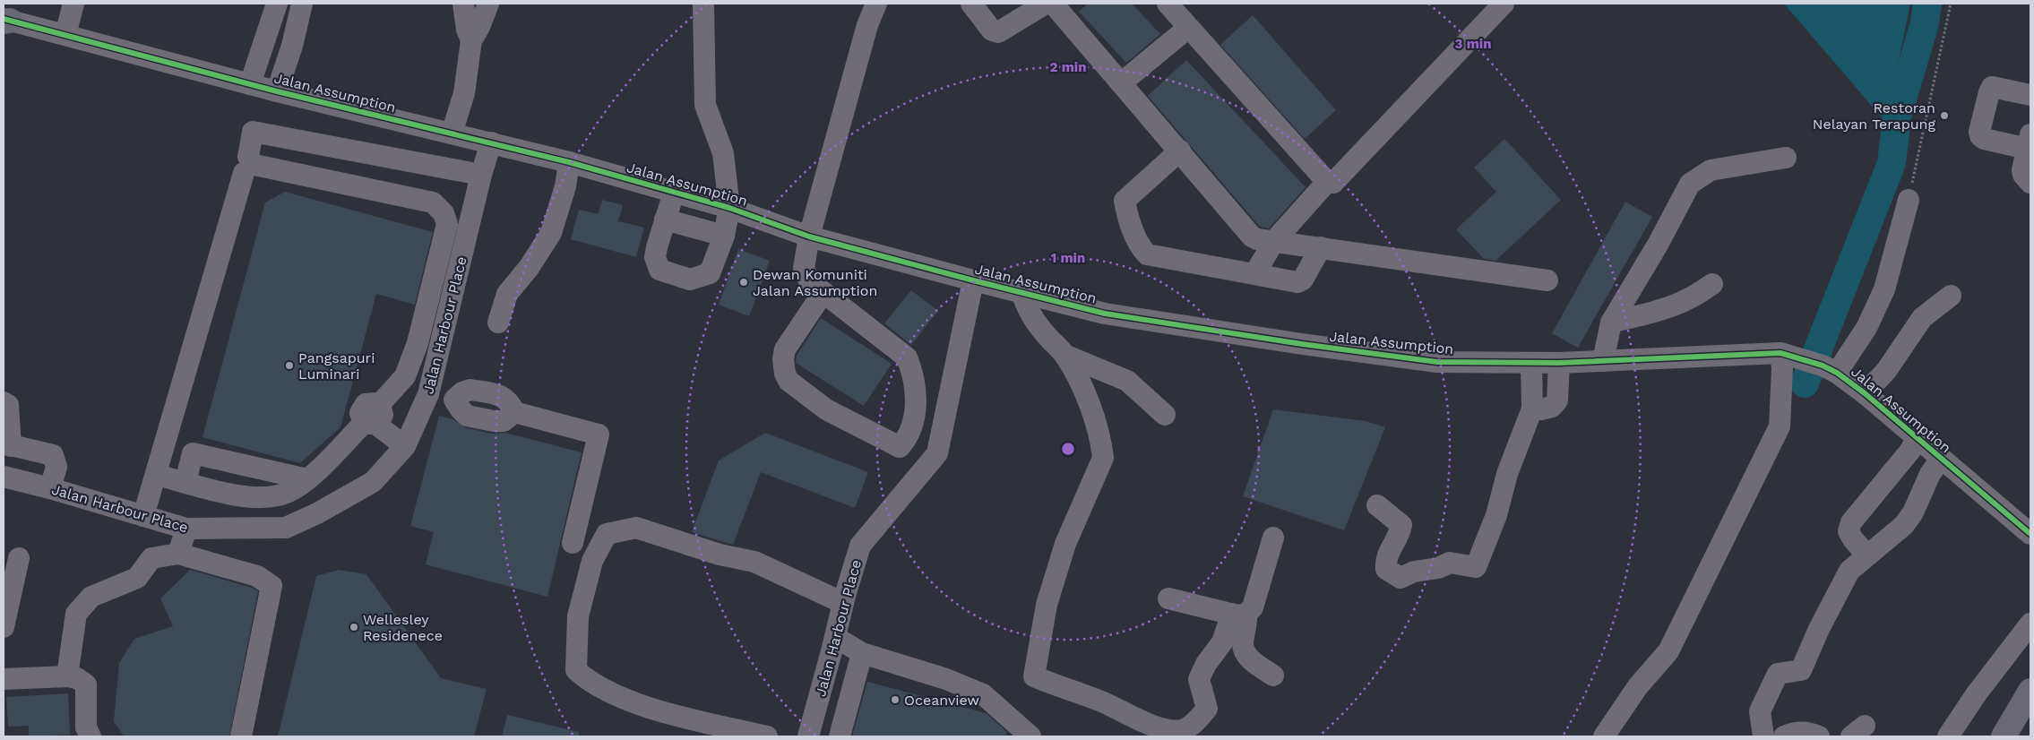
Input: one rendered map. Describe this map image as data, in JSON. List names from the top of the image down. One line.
{"streets":{"street":["Jalan Assumption","Jalan Harbour Place"]},"crossings":[["Jalan Assumption","Jalan Harbour Place"]],"places":["Restoran Nelayan Terapung","Dewan Komuniti Jalan Assumption","Pangsapuri Luminari","Wellesley Residenece","Oceanview"],"rings":["3 min","2 min","1 min"]}
